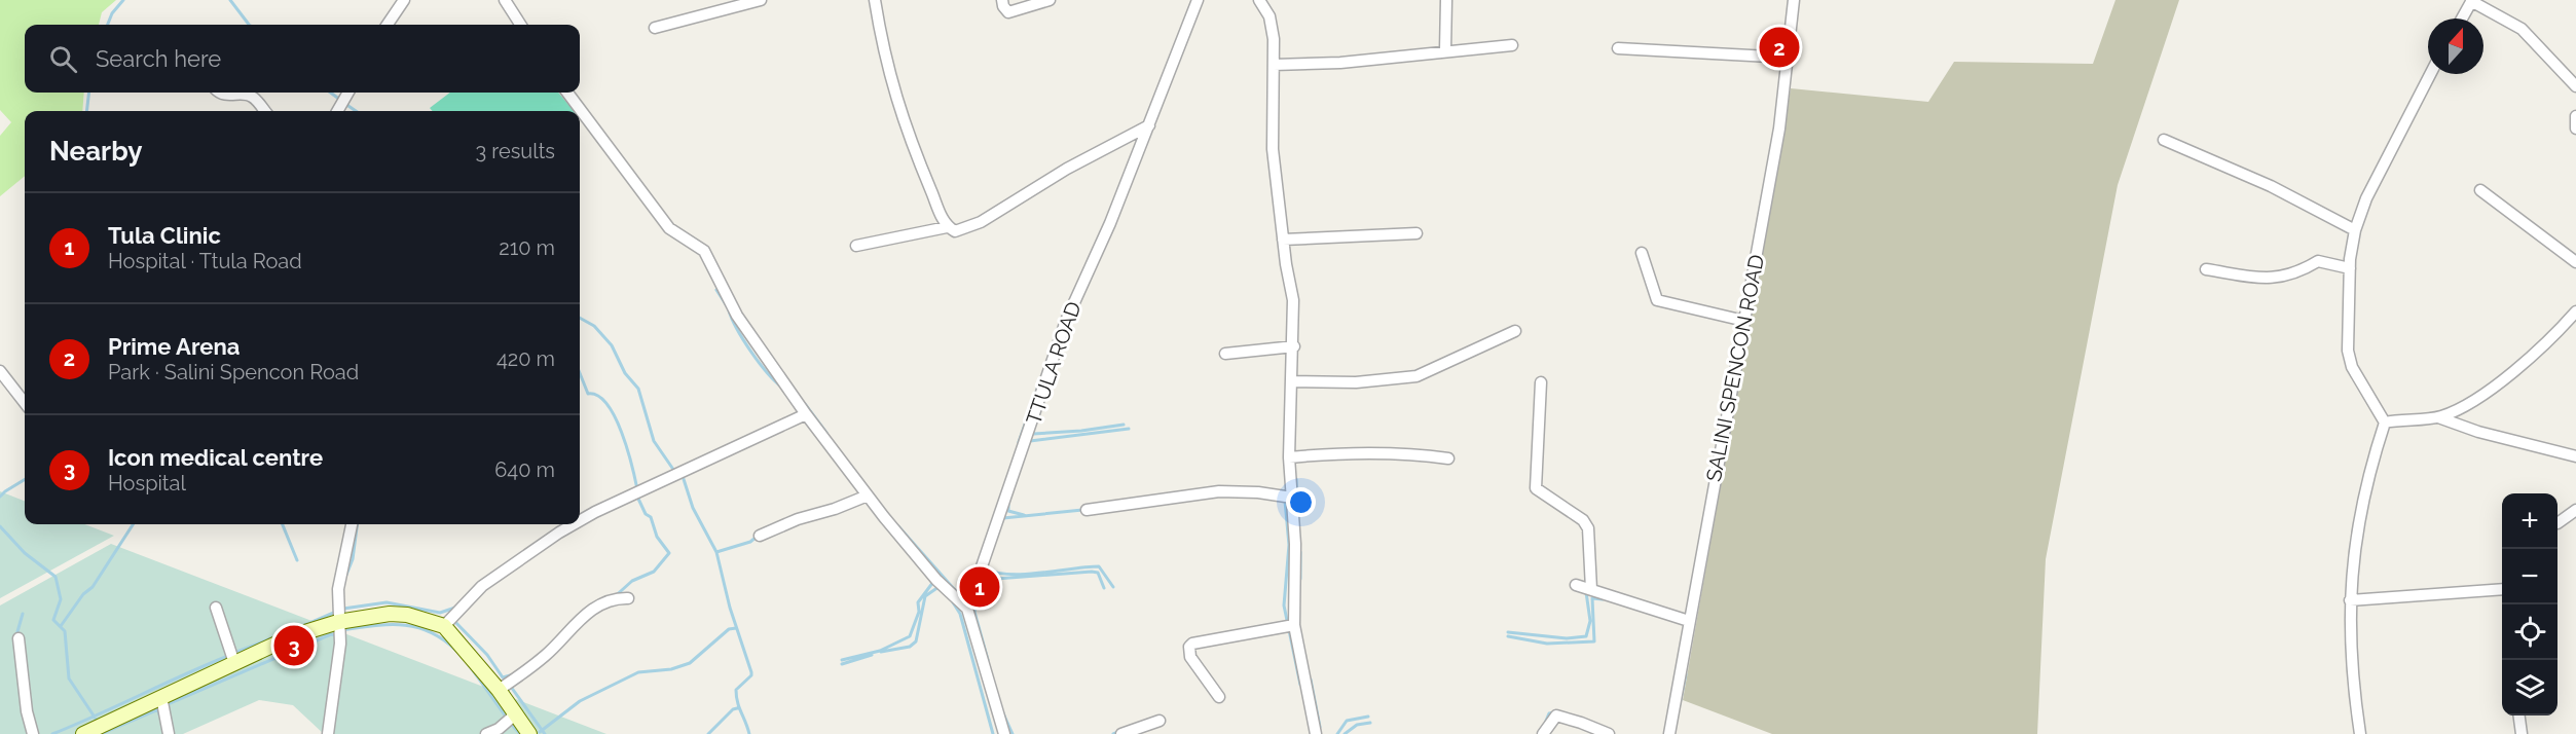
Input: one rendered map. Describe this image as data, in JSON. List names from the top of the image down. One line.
{"streets":{"street":["TTULA ROAD","SALINI SPENCON ROAD"]},"north":"top","page":{"pins":["2","1","3"],"search":"Search here","heading":["Nearby","3 results"],"list":[{"mark":"1","name":"Tula Clinic","note":"Hospital · Ttula Road","value":"210 m"},{"mark":"2","name":"Prime Arena","note":"Park · Salini Spencon Road","value":"420 m"},{"mark":"3","name":"Icon medical centre","note":"Hospital","value":"640 m"}],"map_buttons":["+","−"]}}
